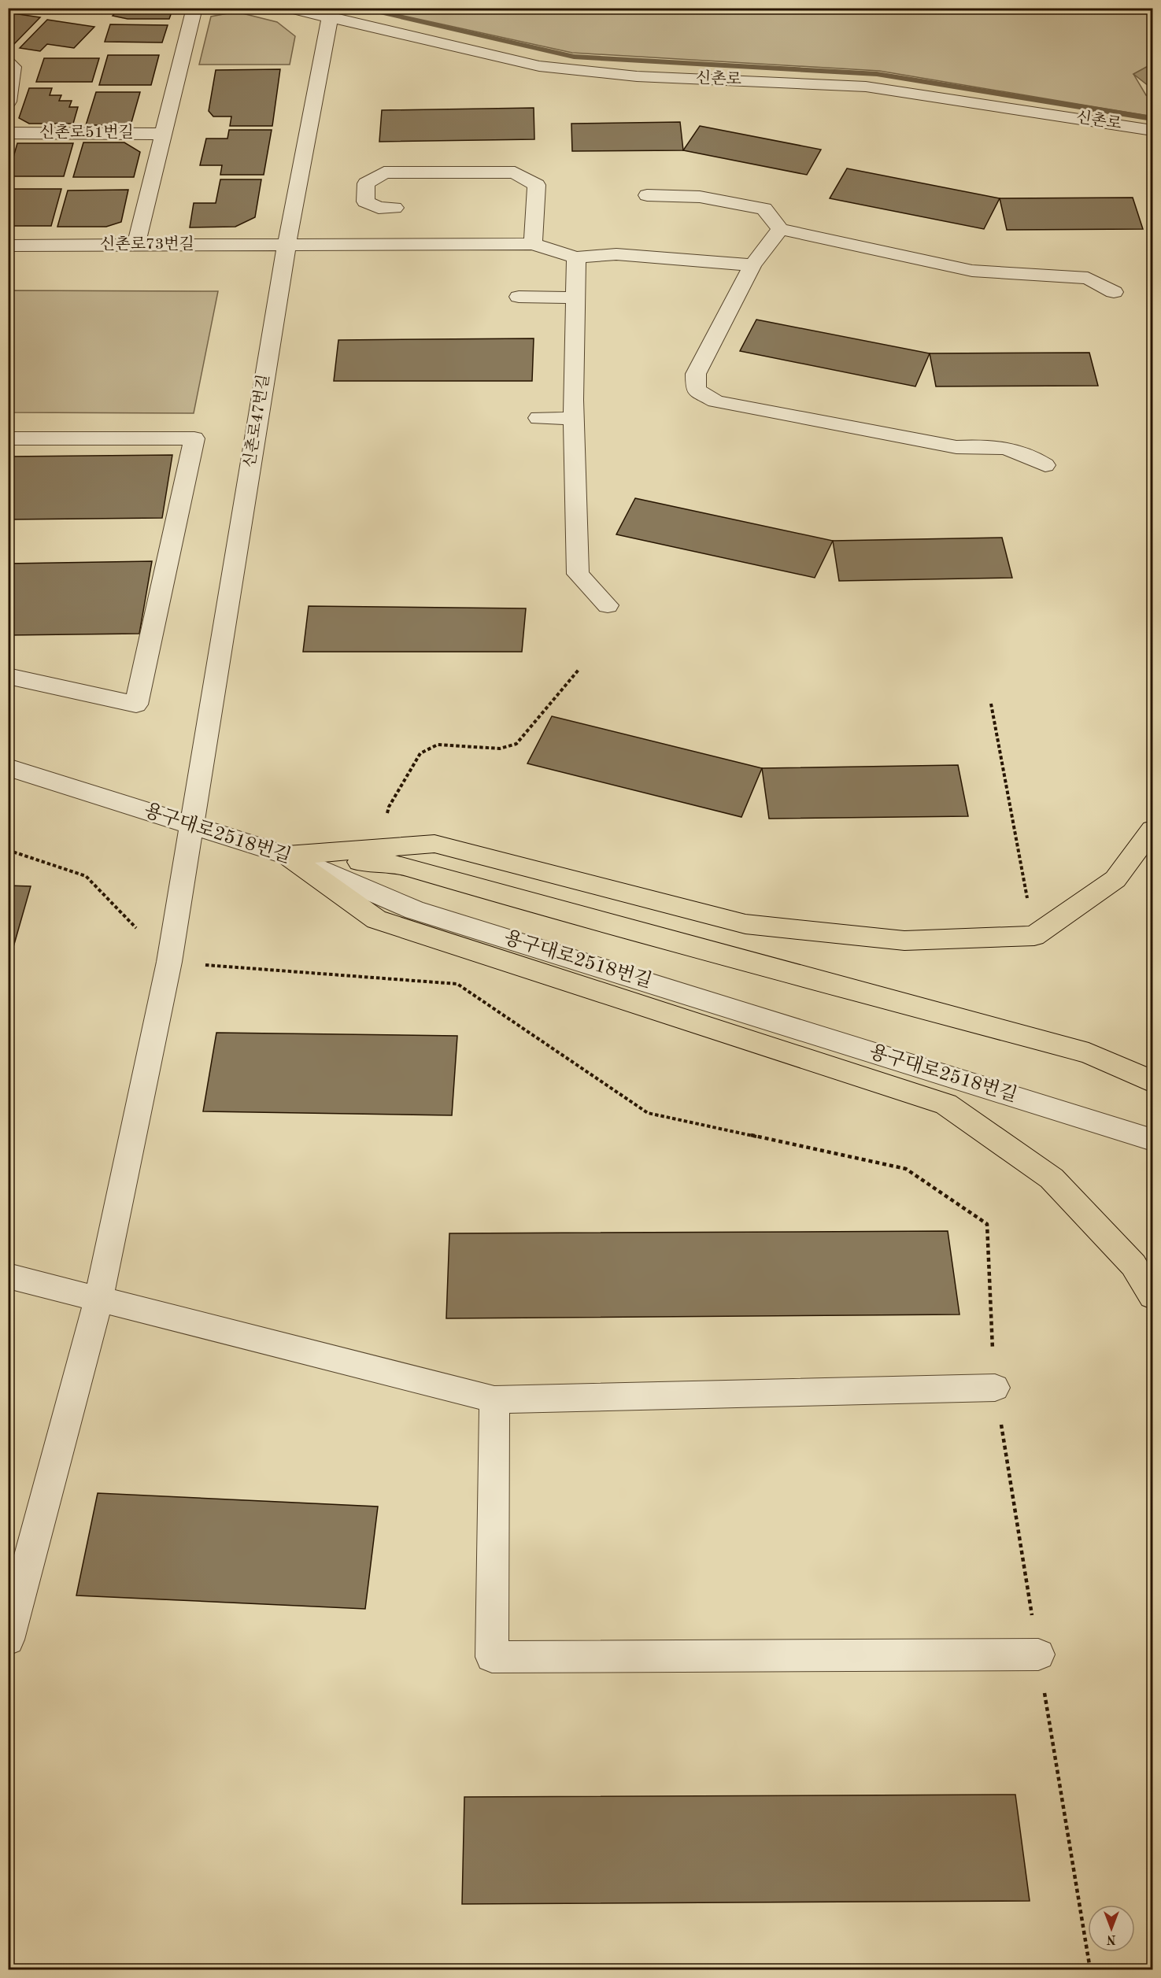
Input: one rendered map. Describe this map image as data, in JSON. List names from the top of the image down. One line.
{"streets":{"street":["신촌로","신촌로51번길","신촌로73번길","신촌로47번길","용구대로2518번길"]},"crossings":[["신촌로","신촌로47번길"],["신촌로51번길","신촌로73번길"],["신촌로73번길","신촌로47번길"],["신촌로47번길","용구대로2518번길"]],"north":"bottom"}
